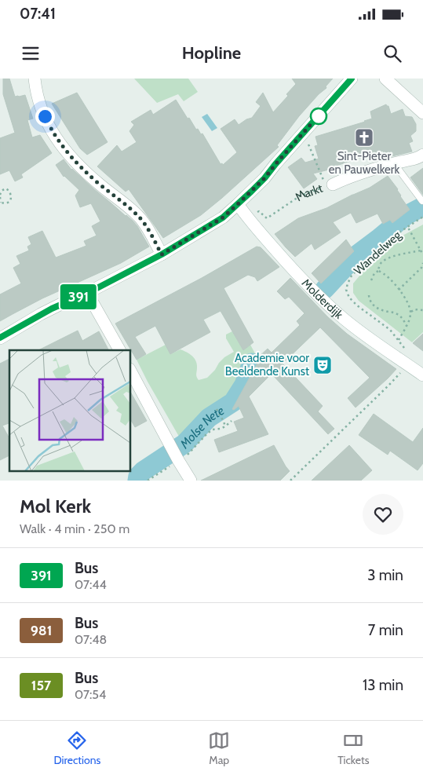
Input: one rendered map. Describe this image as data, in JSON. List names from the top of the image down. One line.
{"streets":{"street":["Markt","Molderdijk"],"path":["Wandelweg"]},"crossings":[["Markt","Molderdijk"],["Wandelweg","Molderdijk"]],"water":["Molse Nete"],"places":{"church":["Sint-Pieter en Pauwelkerk"],"theatre":["Academie voor Beeldende Kunst"]},"lines":["bus line 391"],"page":{"status":"07:41","header":"Hopline","on_map":"391","heading":["Mol Kerk","Walk · 4 min · 250 m"],"list":[{"mark":"391","name":"Bus","note":"07:44","value":"3 min"},{"mark":"981","name":"Bus","note":"07:48","value":"7 min"},{"mark":"157","name":"Bus","note":"07:54","value":"13 min"}],"tabs":["Directions","Map","Tickets"]}}
